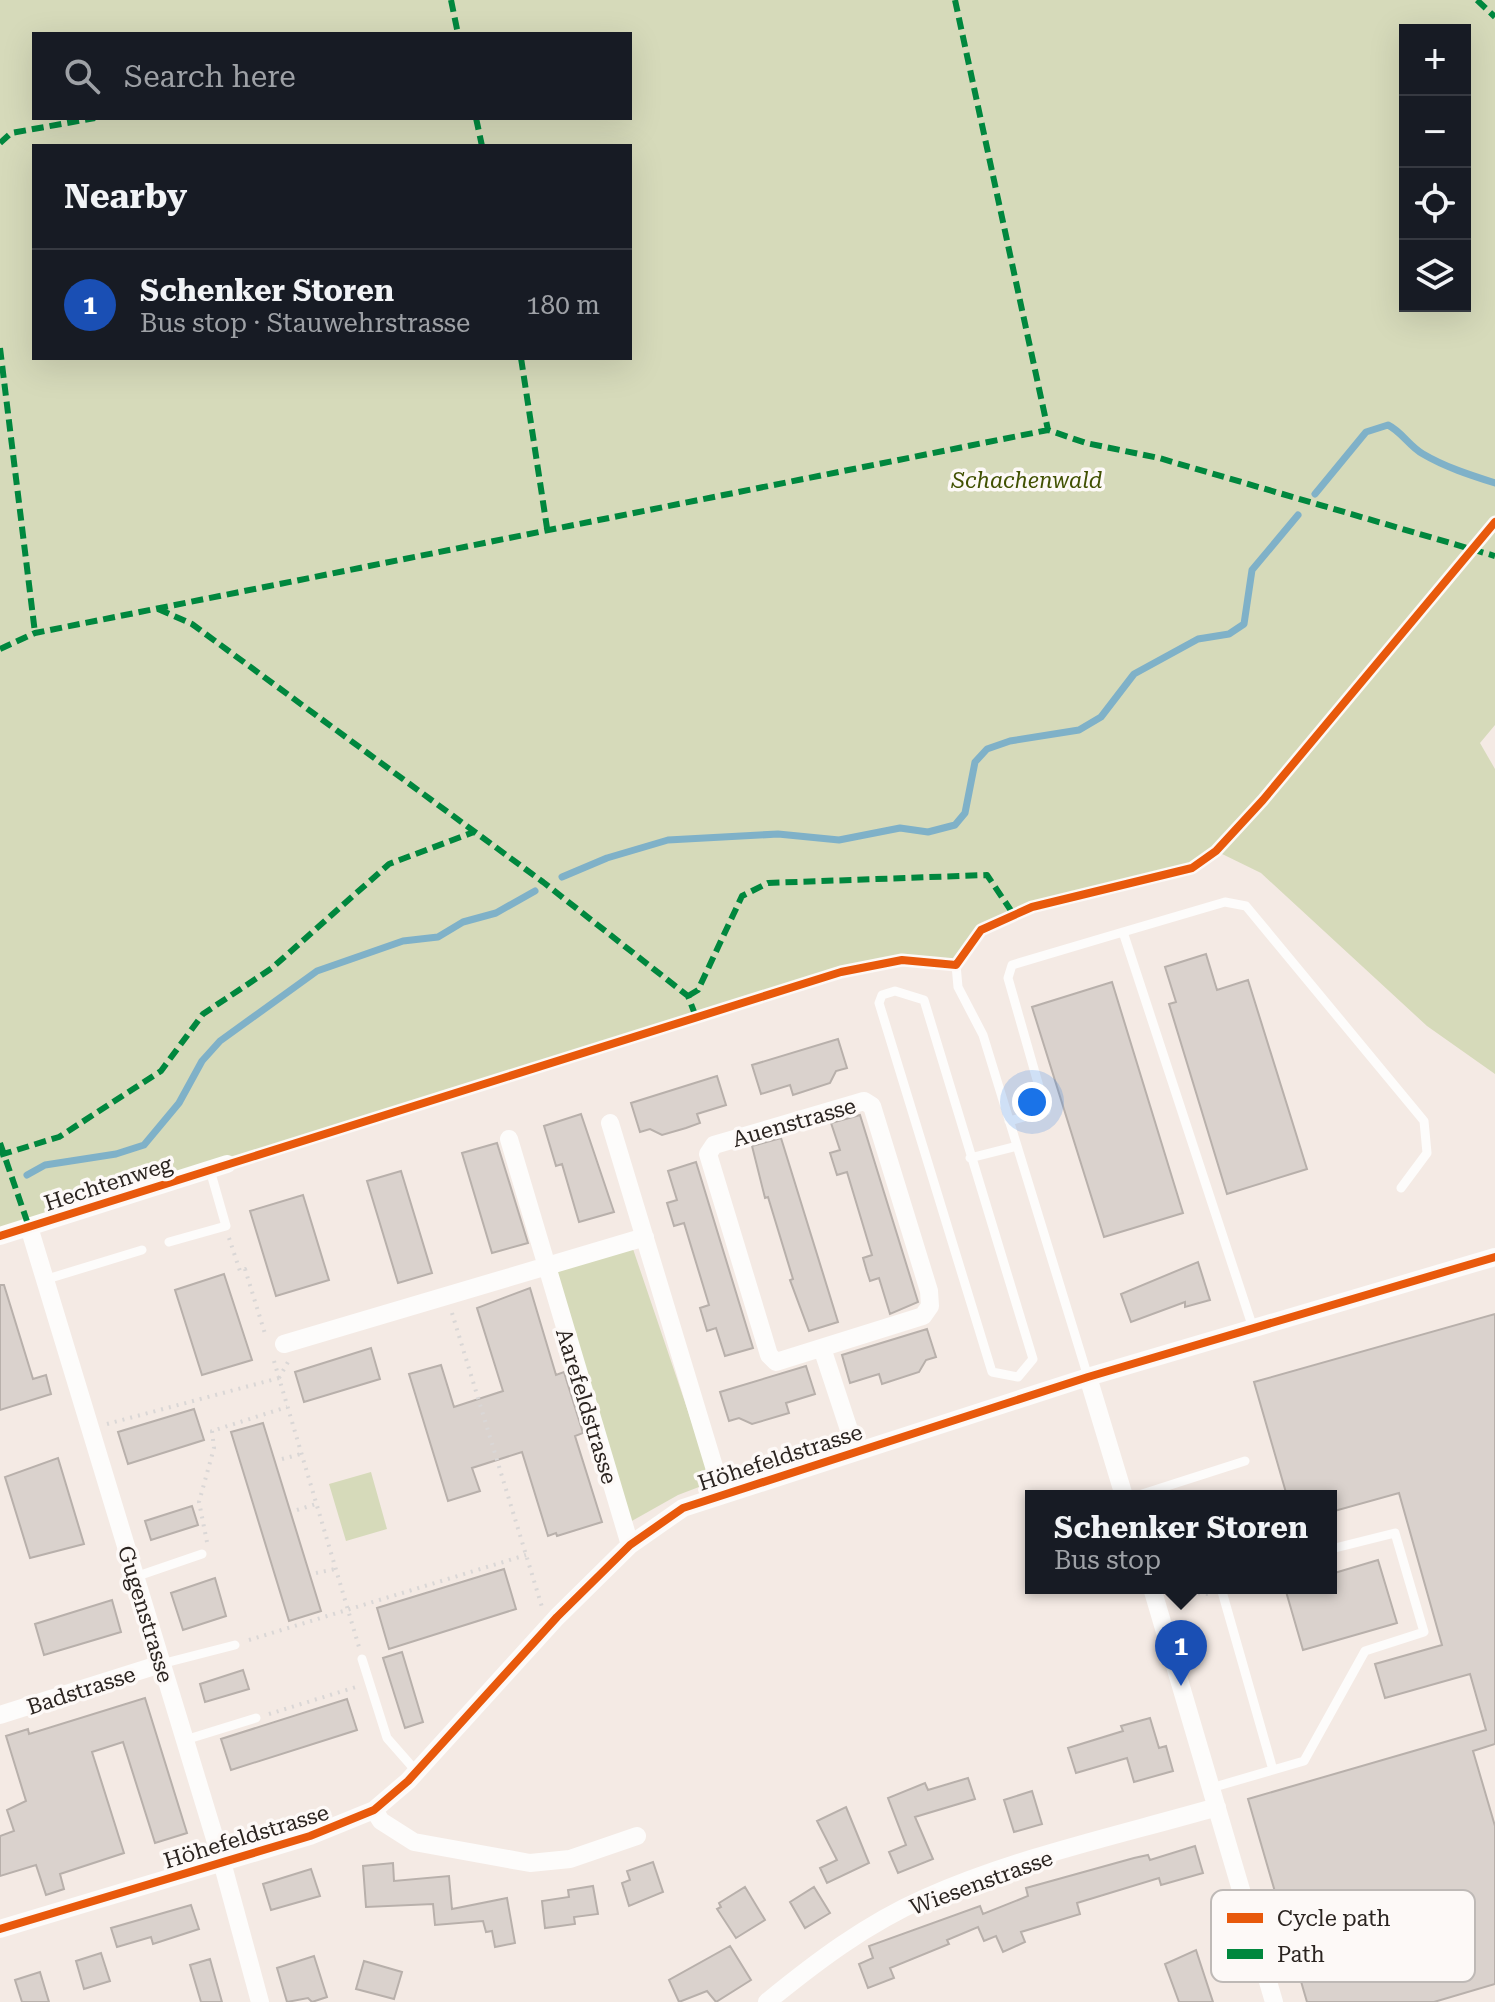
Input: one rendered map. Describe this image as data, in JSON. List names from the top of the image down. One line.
{"streets":{"street":["Auenstrasse","Hechtenweg","Aarefeldstrasse","Höhefeldstrasse","Gugenstrasse","Badstrasse","Wiesenstrasse"]},"crossings":[["Hechtenweg","Gugenstrasse"],["Aarefeldstrasse","Höhefeldstrasse"],["Höhefeldstrasse","Gugenstrasse"],["Gugenstrasse","Badstrasse"]],"parks":["Schachenwald"],"legend":["Cycle path","Path"],"page":{"map_buttons":["+","−"],"search":"Search here","heading":"Nearby","list":[{"mark":"1","name":"Schenker Storen","note":"Bus stop · Stauwehrstrasse","value":"180 m"}],"popup":["Schenker Storen","Bus stop"],"pins":"1"}}
